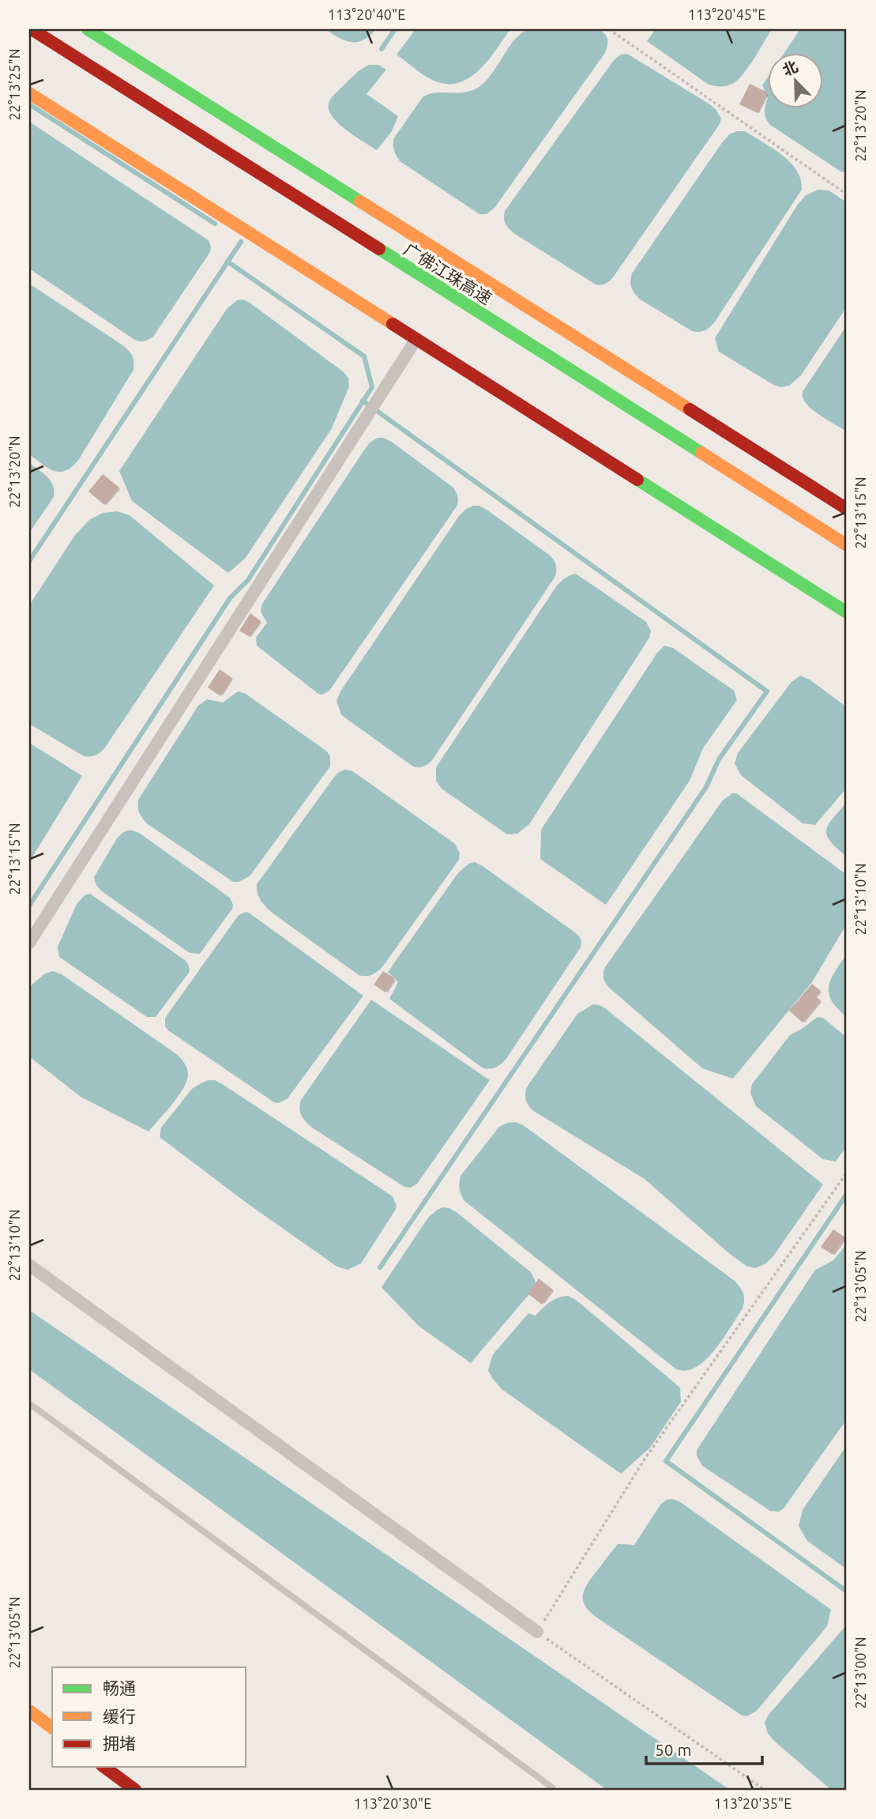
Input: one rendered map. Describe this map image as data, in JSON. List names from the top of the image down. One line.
{"streets":{"main road":["广佛江珠高速"]},"legend":["畅通","缓行","拥堵"],"scale_bar":"50 m","north":"top left","coordinates":["113°20'40\"E","113°20'45\"E","22°13'25\"N","22°13'20\"N","22°13'15\"N","22°13'10\"N","22°13'05\"N","22°13'00\"N","113°20'30\"E","113°20'35\"E"]}
